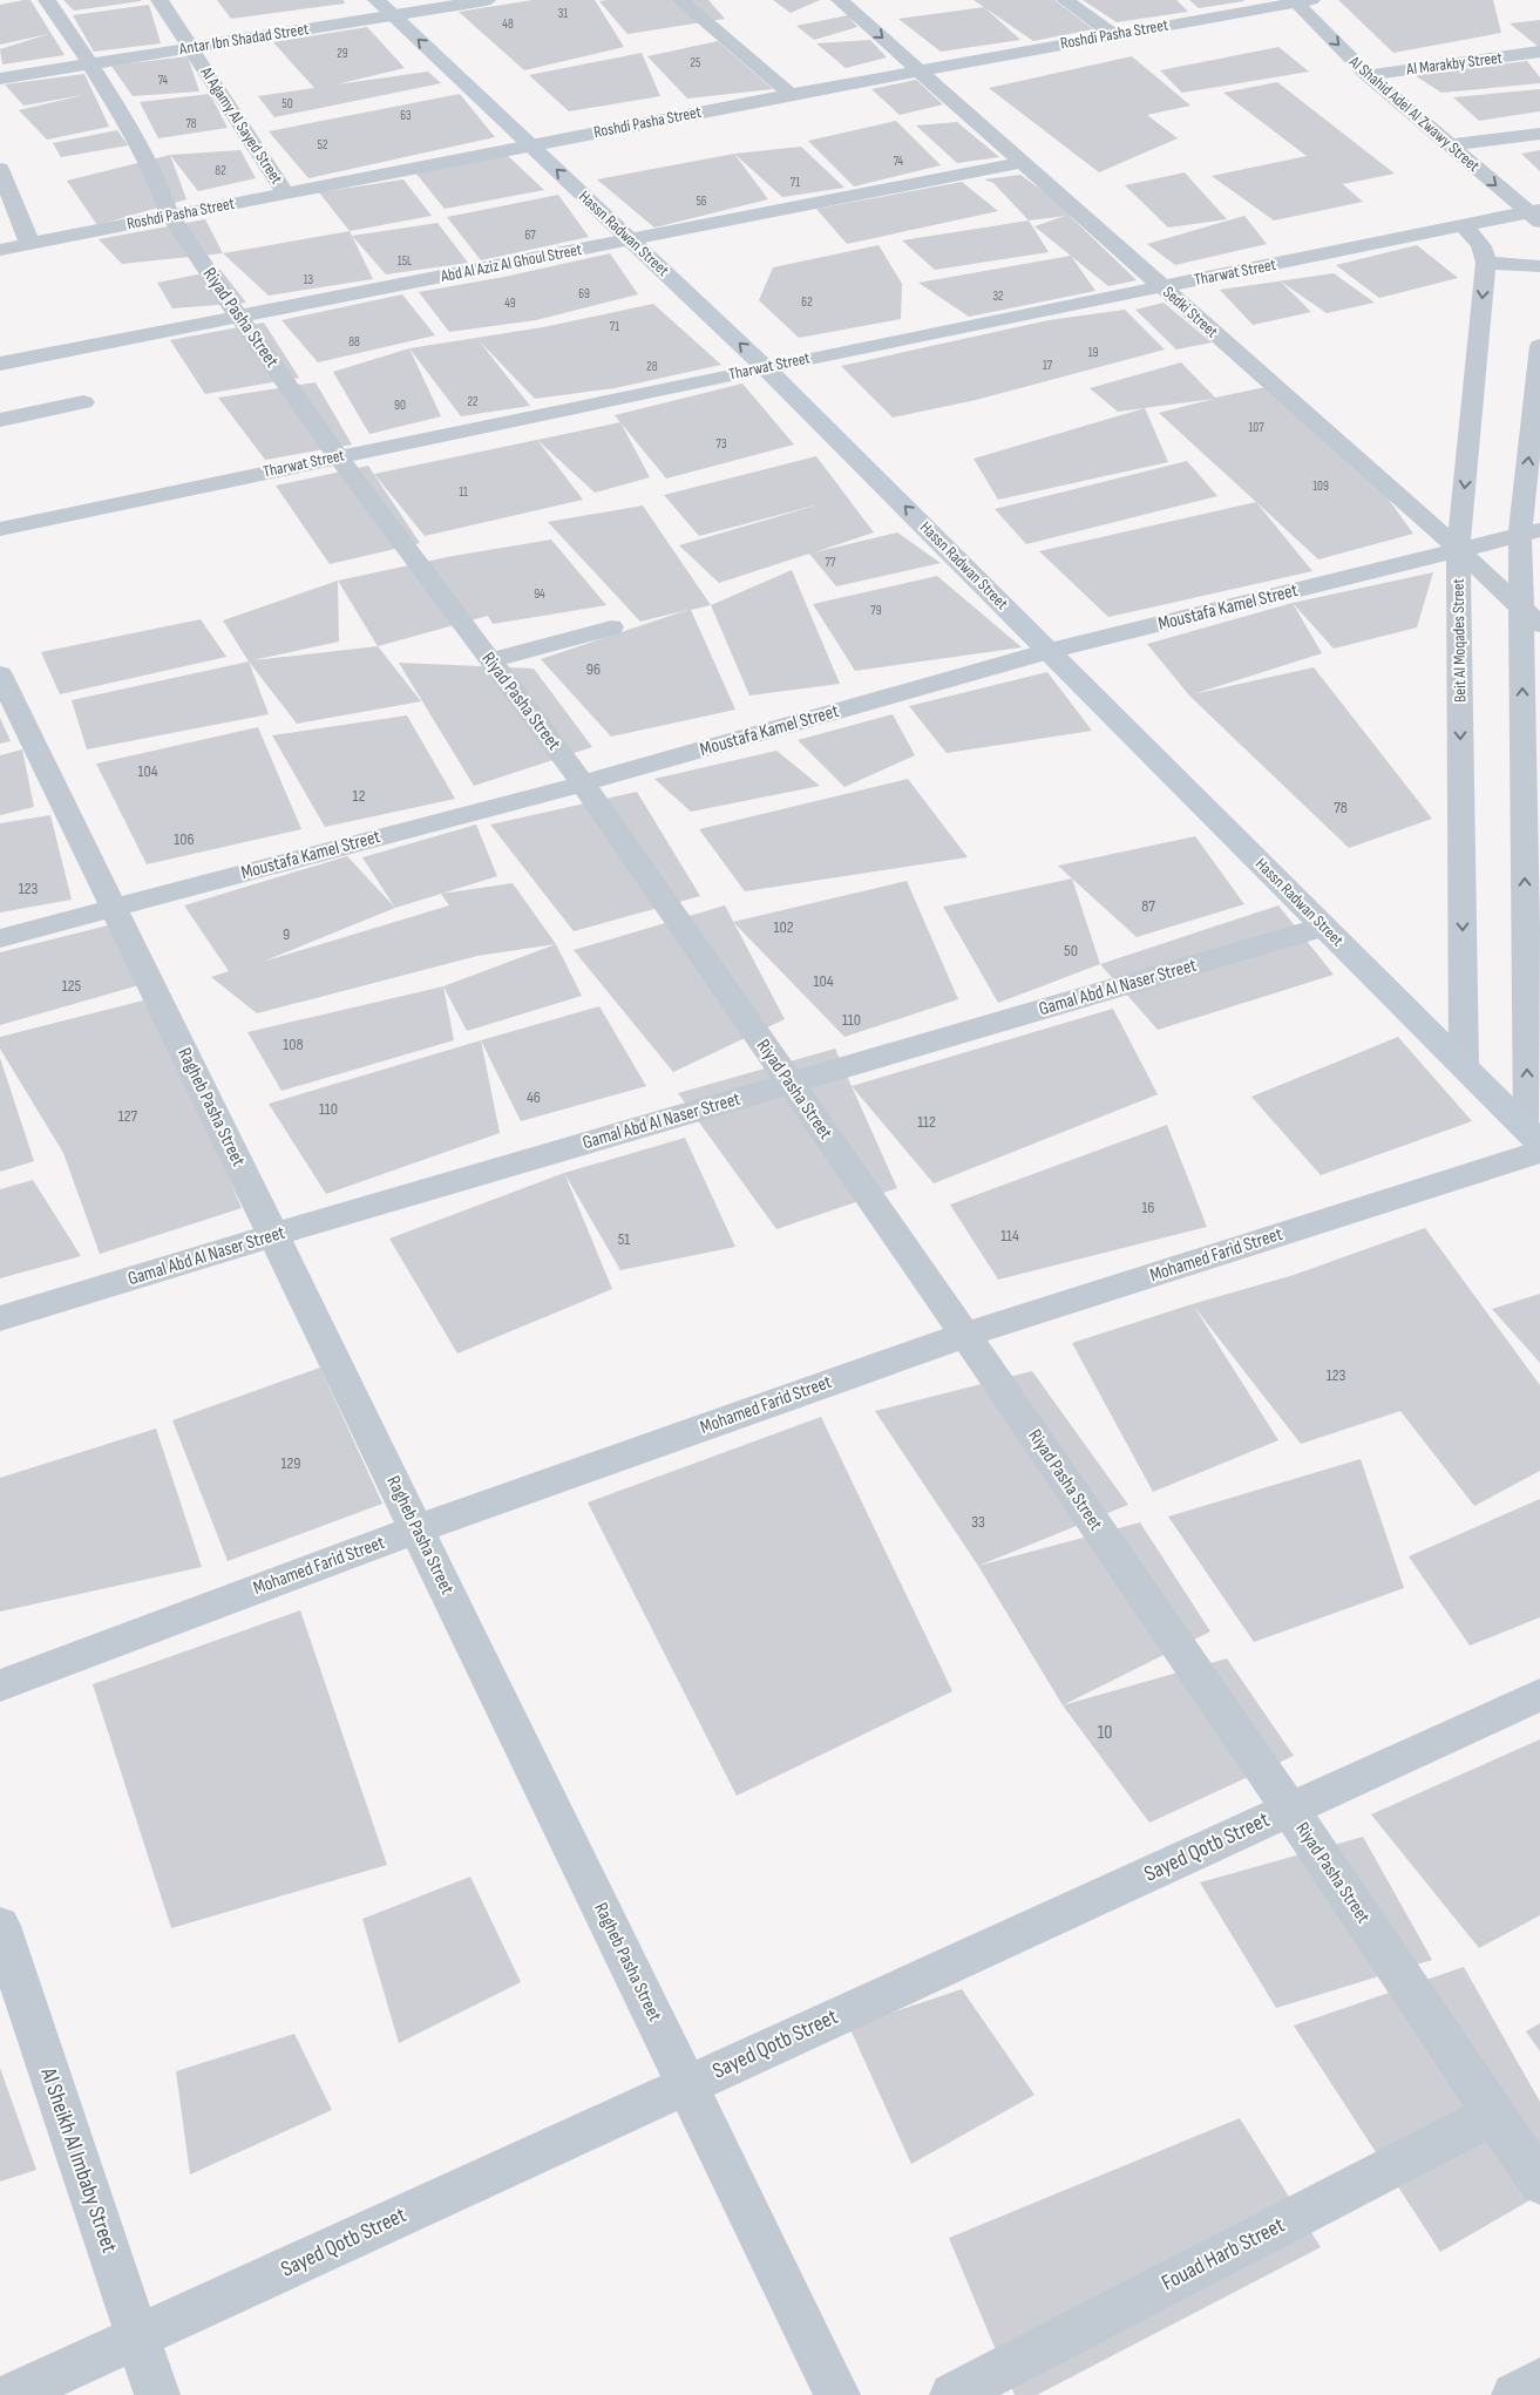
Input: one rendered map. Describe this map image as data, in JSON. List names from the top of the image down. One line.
{"streets":{"street":["Roshdi Pasha Street","Antar Ibn Shadad Street","Al Marakby Street","Al Shahid Adel Al Zwawy Street","Al Agamy Al Sayed Street","Hassn Radwan Street","Abd Al Aziz Al Ghoul Street","Tharwat Street","Sedki Street","Riyad Pasha Street","Moustafa Kamel Street","Beit Al Moqades Street","Gamal Abd Al Naser Street","Ragheb Pasha Street","Mohamed Farid Street","Sayed Qotb Street","Al Sheikh Al Imbaby Street","Fouad Harb Street"]},"crossings":[["Roshdi Pasha Street","Al Shahid Adel Al Zwawy Street"],["Roshdi Pasha Street","Al Agamy Al Sayed Street"],["Roshdi Pasha Street","Hassn Radwan Street"],["Roshdi Pasha Street","Sedki Street"],["Roshdi Pasha Street","Riyad Pasha Street"],["Antar Ibn Shadad Street","Al Agamy Al Sayed Street"],["Antar Ibn Shadad Street","Hassn Radwan Street"],["Antar Ibn Shadad Street","Riyad Pasha Street"],["Al Marakby Street","Al Shahid Adel Al Zwawy Street"],["Al Shahid Adel Al Zwawy Street","Tharwat Street"],["Hassn Radwan Street","Abd Al Aziz Al Ghoul Street"],["Hassn Radwan Street","Tharwat Street"],["Hassn Radwan Street","Moustafa Kamel Street"],["Hassn Radwan Street","Beit Al Moqades Street"],["Hassn Radwan Street","Gamal Abd Al Naser Street"],["Hassn Radwan Street","Mohamed Farid Street"],["Abd Al Aziz Al Ghoul Street","Sedki Street"],["Abd Al Aziz Al Ghoul Street","Riyad Pasha Street"],["Tharwat Street","Sedki Street"],["Tharwat Street","Riyad Pasha Street"],["Tharwat Street","Beit Al Moqades Street"],["Sedki Street","Moustafa Kamel Street"],["Sedki Street","Beit Al Moqades Street"],["Riyad Pasha Street","Moustafa Kamel Street"],["Riyad Pasha Street","Gamal Abd Al Naser Street"],["Riyad Pasha Street","Mohamed Farid Street"],["Riyad Pasha Street","Sayed Qotb Street"],["Riyad Pasha Street","Fouad Harb Street"],["Moustafa Kamel Street","Beit Al Moqades Street"],["Moustafa Kamel Street","Ragheb Pasha Street"],["Gamal Abd Al Naser Street","Ragheb Pasha Street"],["Ragheb Pasha Street","Mohamed Farid Street"],["Ragheb Pasha Street","Sayed Qotb Street"],["Sayed Qotb Street","Al Sheikh Al Imbaby Street"]],"one_way":["Al Shahid Adel Al Zwawy Street","Hassn Radwan Street"],"house_numbers":["31","48","29","25","74","50","63","78","52","74","82","71","56","67","15L","13","69","32","62","49","71","88","19","17","28","22","90","107","73","109","11","77","94","79","96","104","12","78","106","123","87","102","9","50","104","125","110","108","46","110","127","112","16","114","51","123","129","33","10"]}
